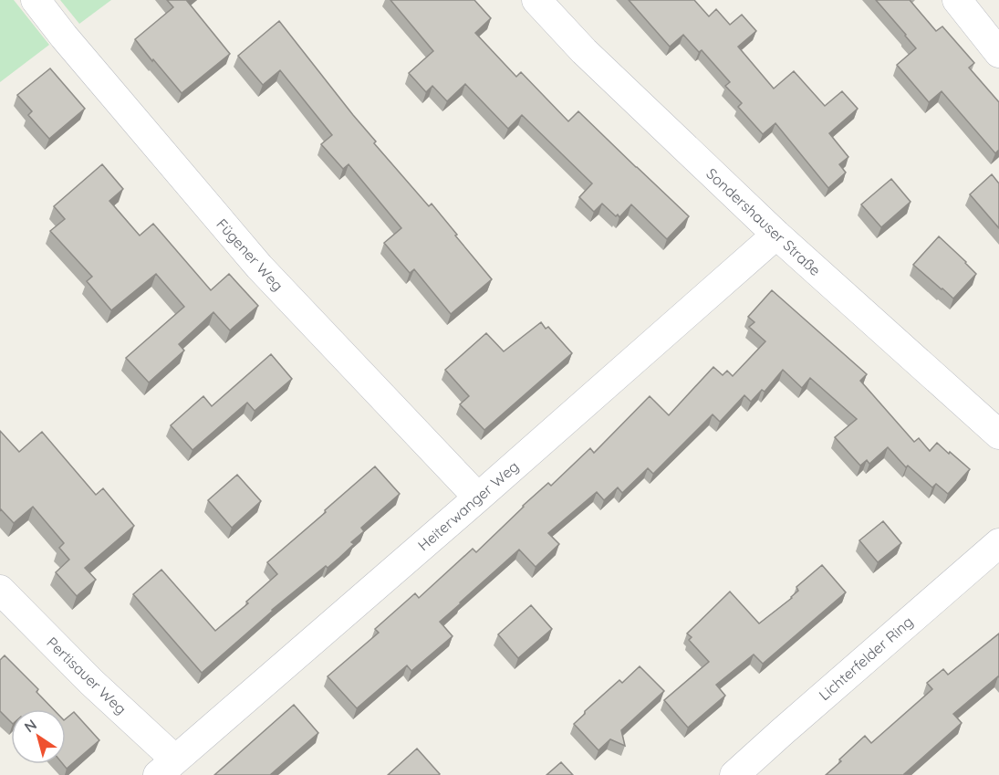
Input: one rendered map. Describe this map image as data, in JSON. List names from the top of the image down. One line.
{"streets":{"street":["Sondershauser Straße","Fügener Weg","Heiterwanger Weg","Lichterfelder Ring","Pertisauer Weg"]},"crossings":[["Sondershauser Straße","Heiterwanger Weg"],["Fügener Weg","Heiterwanger Weg"],["Heiterwanger Weg","Pertisauer Weg"]],"north":"top left"}
